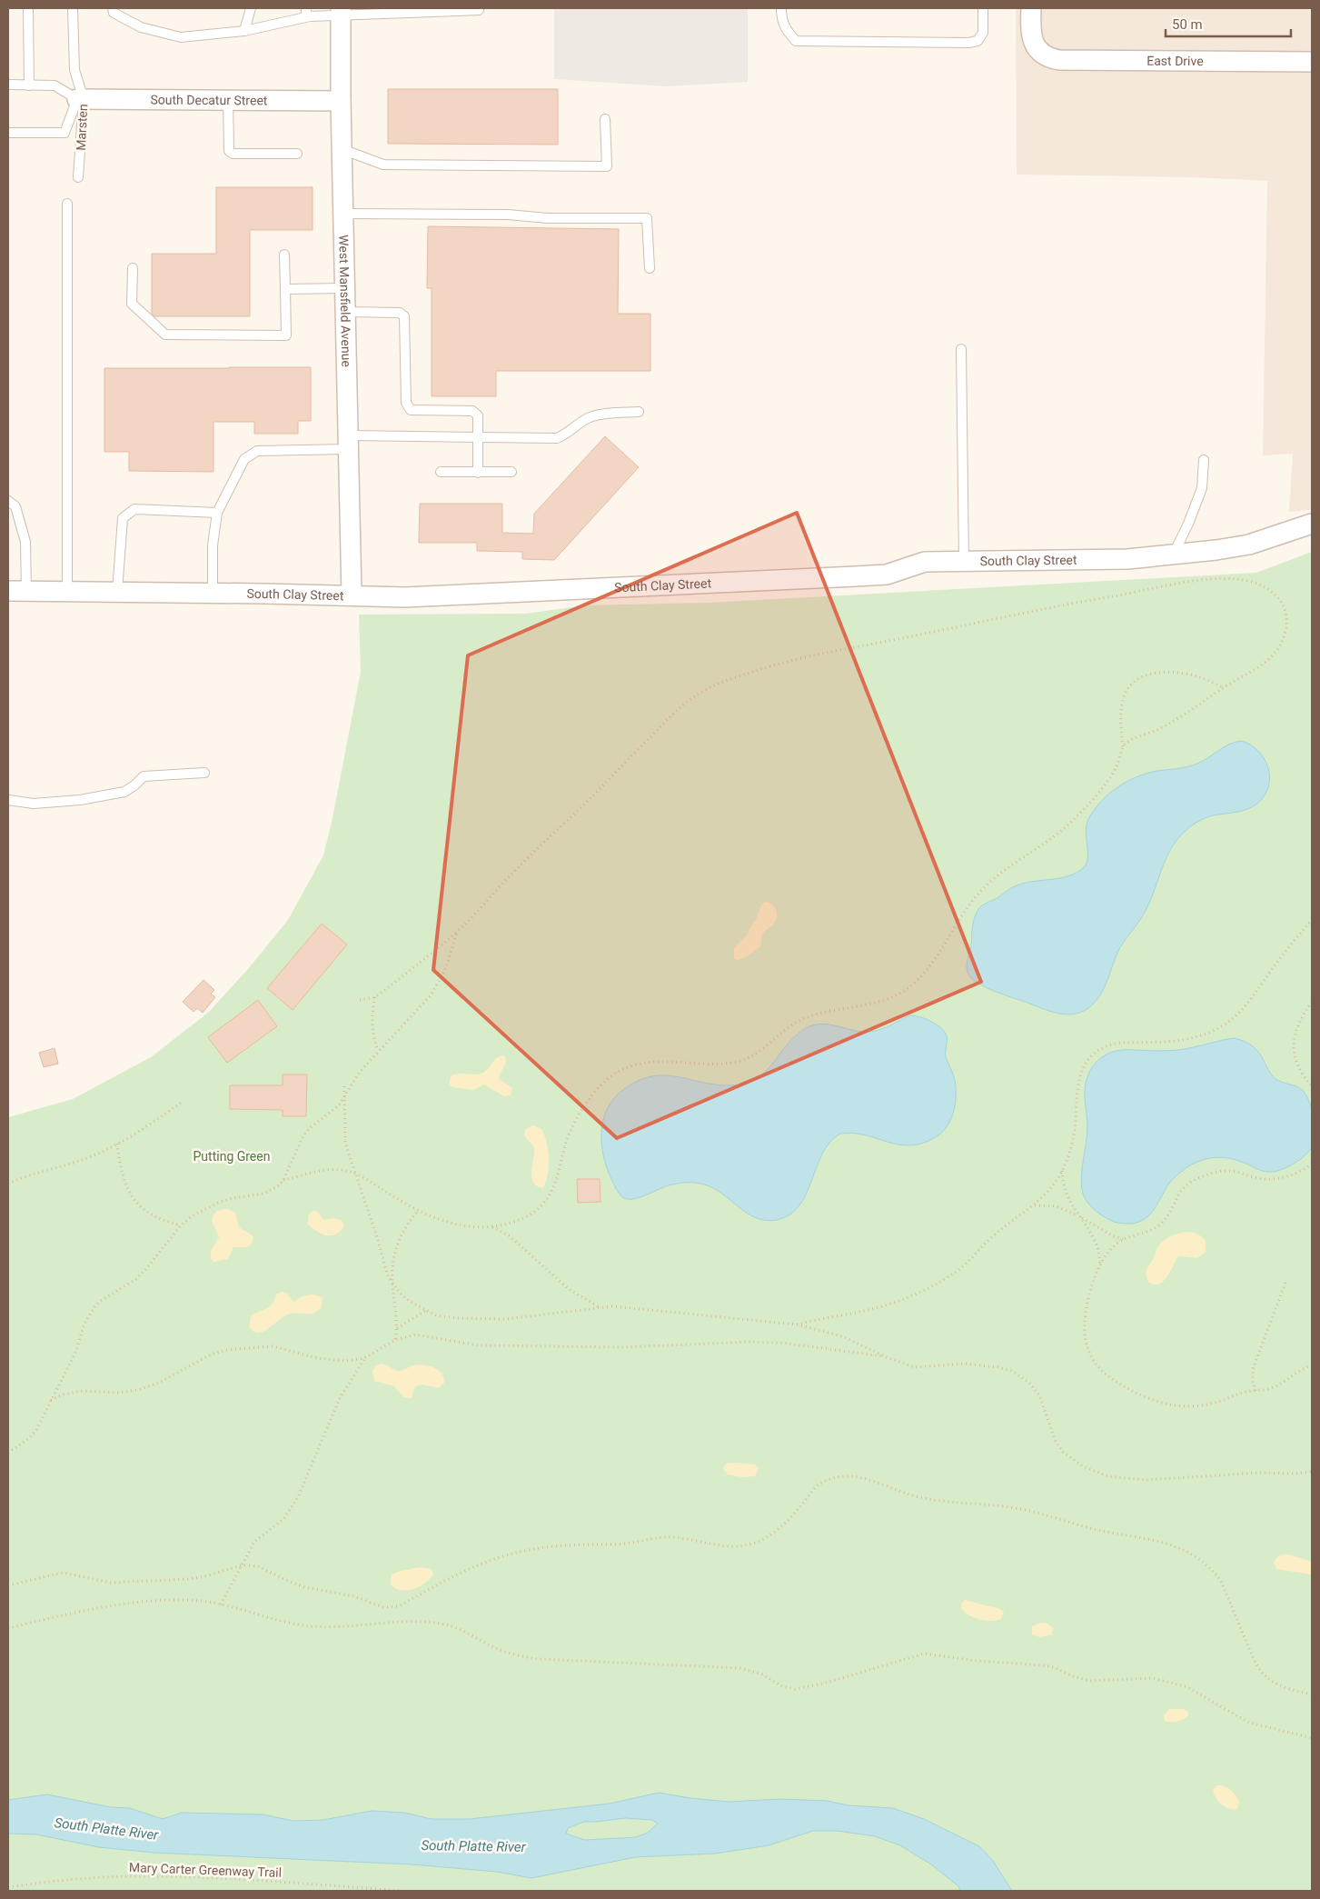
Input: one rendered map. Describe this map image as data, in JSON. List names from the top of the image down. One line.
{"streets":{"street":["East Drive","South Decatur Street","West Mansfield Avenue","South Clay Street"],"lane":["Marsten"],"path":["Mary Carter Greenway Trail"]},"crossings":[["South Decatur Street","Marsten"],["South Decatur Street","West Mansfield Avenue"],["West Mansfield Avenue","South Clay Street"]],"water":["South Platte River"],"parks":["Putting Green"],"scale_bar":"50 m"}
